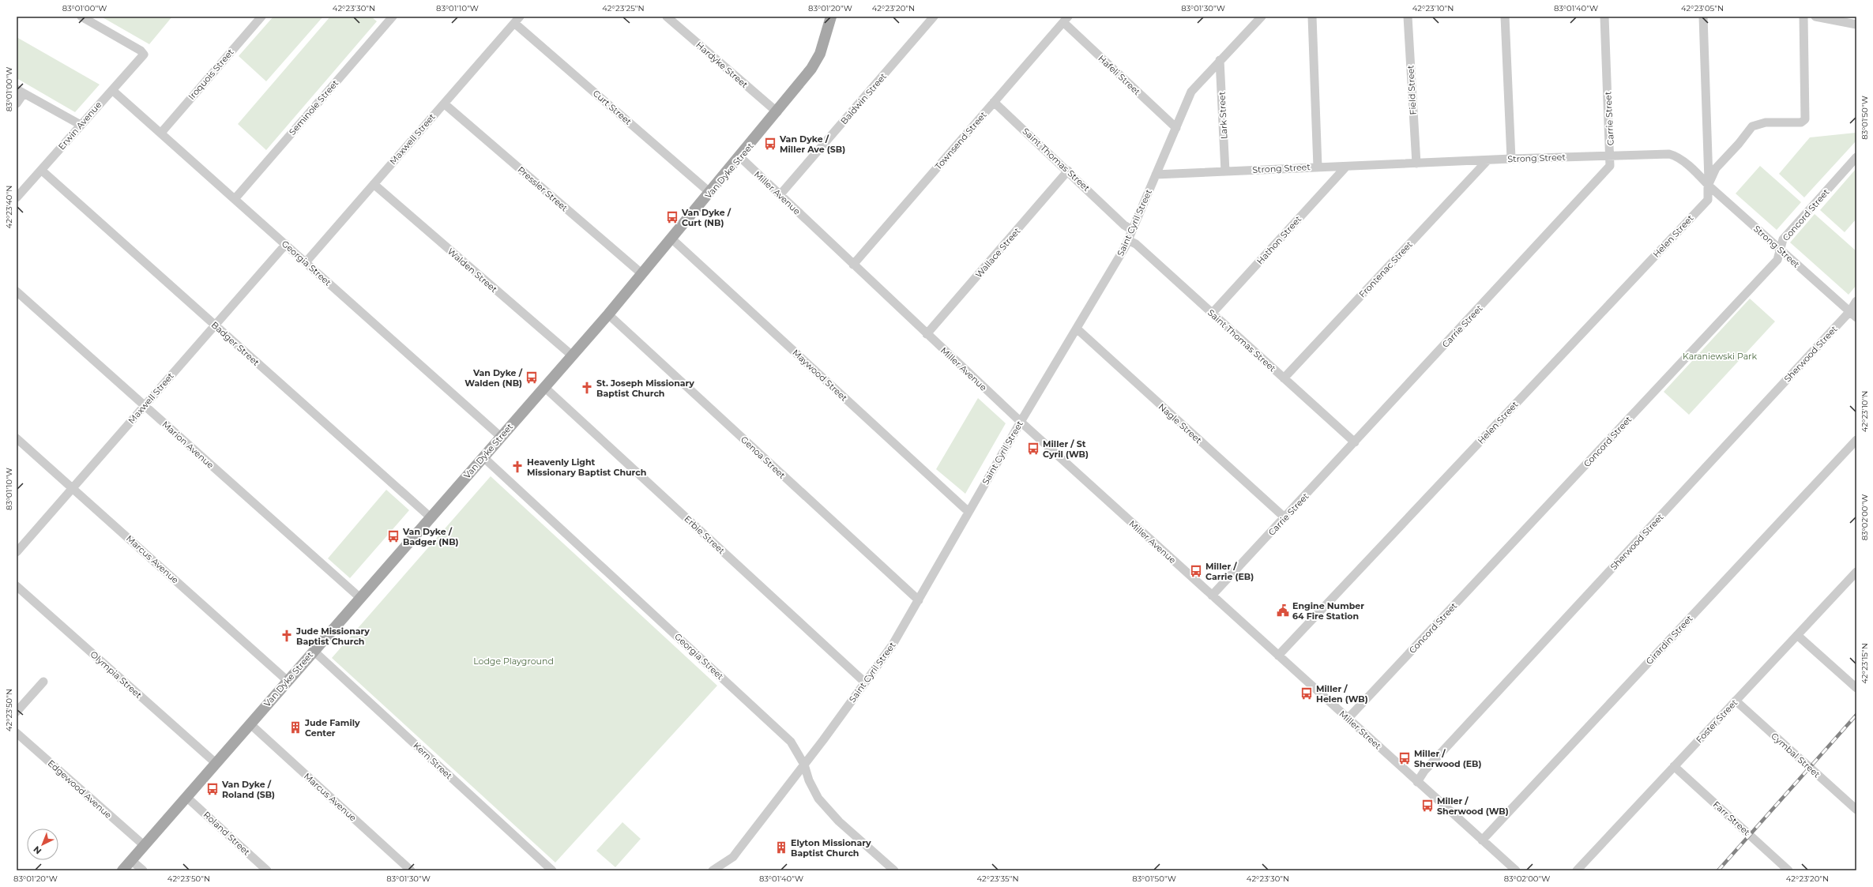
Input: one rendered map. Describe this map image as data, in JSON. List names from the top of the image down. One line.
{"streets":{"main road":["Van Dyke Street"],"street":["Hardyke Street","Iroquois Street","Hafeli Street","Field Street","Baldwin Street","Seminole Street","Curt Street","Lark Street","Carrie Street","Erwin Avenue","Maxwell Street","Townsend Street","Strong Street","Saint Thomas Street","Pressler Street","Miller Avenue","Concord Street","Saint Cyril Street","Helen Street","Hathon Street","Wallace Street","Georgia Street","Frontenac Street","Walden Street","Badger Street","Sherwood Street","Maywood Street","Nagle Street","Marion Avenue","Genoa Street","Erbie Street","Marcus Avenue","Girardin Street","Olympia Street","Foster Street","Miller Street","Cymbal Street","Kern Street","Edgewood Avenue","Farr Street","Roland Street"]},"crossings":[["Hardyke Street","Van Dyke Street"],["Iroquois Street","Georgia Street"],["Hafeli Street","Townsend Street"],["Hafeli Street","Saint Cyril Street"],["Field Street","Strong Street"],["Baldwin Street","Miller Avenue"],["Seminole Street","Georgia Street"],["Curt Street","Maxwell Street"],["Curt Street","Van Dyke Street"],["Lark Street","Strong Street"],["Lark Street","Saint Cyril Street"],["Carrie Street","Strong Street"],["Carrie Street","Saint Thomas Street"],["Carrie Street","Nagle Street"],["Carrie Street","Miller Street"],["Erwin Avenue","Georgia Street"],["Erwin Avenue","Badger Street"],["Maxwell Street","Pressler Street"],["Maxwell Street","Georgia Street"],["Maxwell Street","Walden Street"],["Maxwell Street","Badger Street"],["Maxwell Street","Marion Avenue"],["Maxwell Street","Marcus Avenue"],["Townsend Street","Saint Thomas Street"],["Townsend Street","Miller Avenue"],["Strong Street","Concord Street"],["Strong Street","Saint Cyril Street"],["Strong Street","Helen Street"],["Strong Street","Hathon Street"],["Strong Street","Frontenac Street"],["Strong Street","Sherwood Street"],["Saint Thomas Street","Saint Cyril Street"],["Saint Thomas Street","Hathon Street"],["Saint Thomas Street","Wallace Street"],["Saint Thomas Street","Frontenac Street"],["Van Dyke Street","Pressler Street"],["Van Dyke Street","Miller Avenue"],["Van Dyke Street","Georgia Street"],["Van Dyke Street","Walden Street"],["Van Dyke Street","Badger Street"],["Van Dyke Street","Maywood Street"],["Van Dyke Street","Marion Avenue"],["Van Dyke Street","Genoa Street"],["Van Dyke Street","Erbie Street"],["Van Dyke Street","Marcus Avenue"],["Van Dyke Street","Olympia Street"],["Van Dyke Street","Kern Street"],["Van Dyke Street","Edgewood Avenue"],["Van Dyke Street","Roland Street"],["Miller Avenue","Saint Cyril Street"],["Miller Avenue","Wallace Street"],["Miller Avenue","Miller Street"],["Concord Street","Miller Street"],["Saint Cyril Street","Georgia Street"],["Saint Cyril Street","Maywood Street"],["Saint Cyril Street","Nagle Street"],["Saint Cyril Street","Genoa Street"],["Saint Cyril Street","Erbie Street"],["Helen Street","Miller Street"],["Sherwood Street","Miller Street"],["Girardin Street","Miller Street"],["Foster Street","Cymbal Street"],["Foster Street","Farr Street"]],"parks":["Karaniewski Park","Lodge Playground"],"places":{"bus stop":["Van Dyke / Miller Ave (SB)","Van Dyke / Curt (NB)","Van Dyke / Walden (NB)","Miller / St Cyril (WB)","Van Dyke / Badger (NB)","Miller / Carrie (EB)","Miller / Helen (WB)","Miller / Sherwood (EB)","Van Dyke / Roland (SB)","Miller / Sherwood (WB)"],"church":["St. Joseph Missionary Baptist Church","Heavenly Light Missionary Baptist Church","Jude Missionary Baptist Church"],"public building":["Engine Number 64 Fire Station"],"building":["Jude Family Center","Elyton Missionary Baptist Church"]},"north":"bottom left","coordinates":["83°01'00\"W","42°23'30\"N","83°01'10\"W","42°23'25\"N","83°01'20\"W","42°23'20\"N","83°01'30\"W","42°23'10\"N","83°01'40\"W","42°23'05\"N","83°01'50\"W","42°23'40\"N","83°02'00\"W","42°23'15\"N","42°23'50\"N","42°23'35\"N"]}
